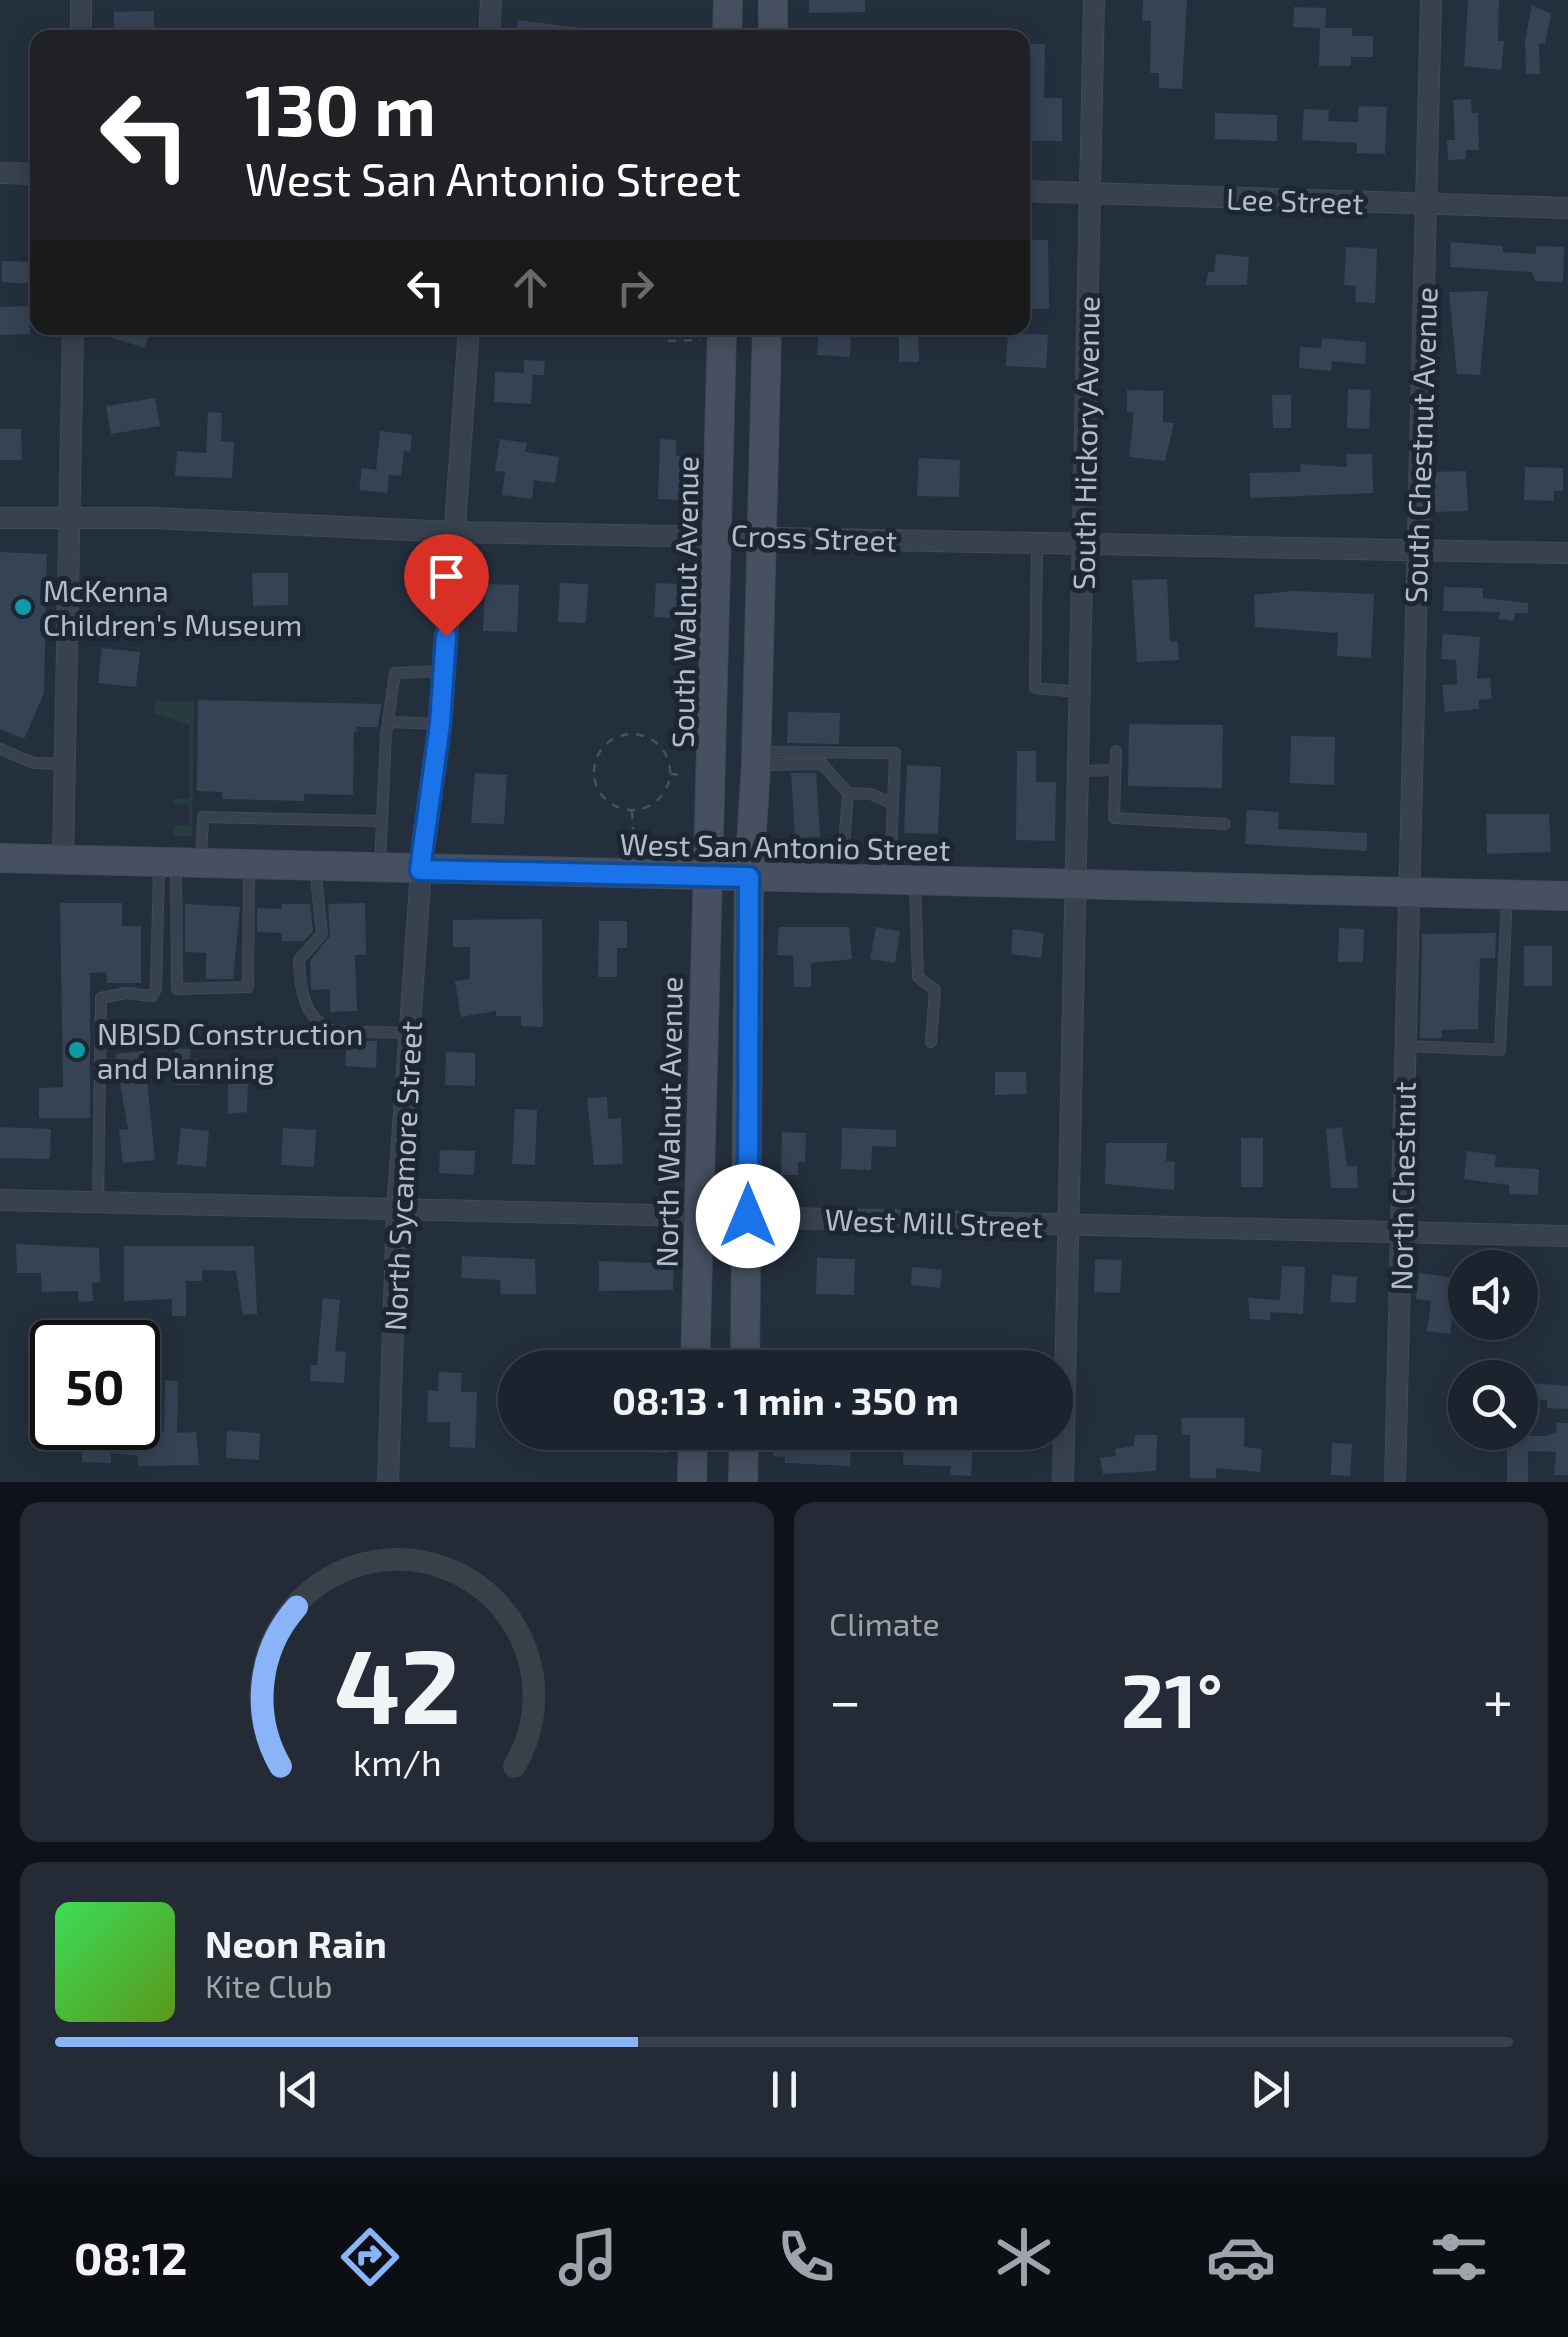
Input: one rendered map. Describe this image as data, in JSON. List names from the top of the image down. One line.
{"streets":{"main road":["South Walnut Avenue","West San Antonio Street","North Walnut Avenue"],"street":["Lee Street","South Hickory Avenue","South Chestnut Avenue","Cross Street","North Sycamore Street","North Chestnut","West Mill Street"]},"crossings":[["Lee Street","South Hickory Avenue"],["Lee Street","South Chestnut Avenue"],["South Hickory Avenue","Cross Street"],["South Hickory Avenue","West San Antonio Street"],["South Hickory Avenue","West Mill Street"],["South Chestnut Avenue","Cross Street"],["South Chestnut Avenue","West San Antonio Street"],["South Chestnut Avenue","North Chestnut"],["Cross Street","South Walnut Avenue"],["Cross Street","North Sycamore Street"],["South Walnut Avenue","West San Antonio Street"],["South Walnut Avenue","North Walnut Avenue"],["West San Antonio Street","North Walnut Avenue"],["West San Antonio Street","North Sycamore Street"],["West San Antonio Street","North Chestnut"],["North Walnut Avenue","West Mill Street"],["North Sycamore Street","West Mill Street"],["North Chestnut","West Mill Street"]],"places":["McKenna Children's Museum","NBISD Construction and Planning"],"page":{"turn":["130 m","West San Antonio Street"],"limit":"50","trip":"08:13 · 1 min · 350 m","tile":"Climate","heat":["−","21°","+"],"song":["Neon Rain","Kite Club"],"tabs":"08:12","gauge":["42","km/h"]}}
